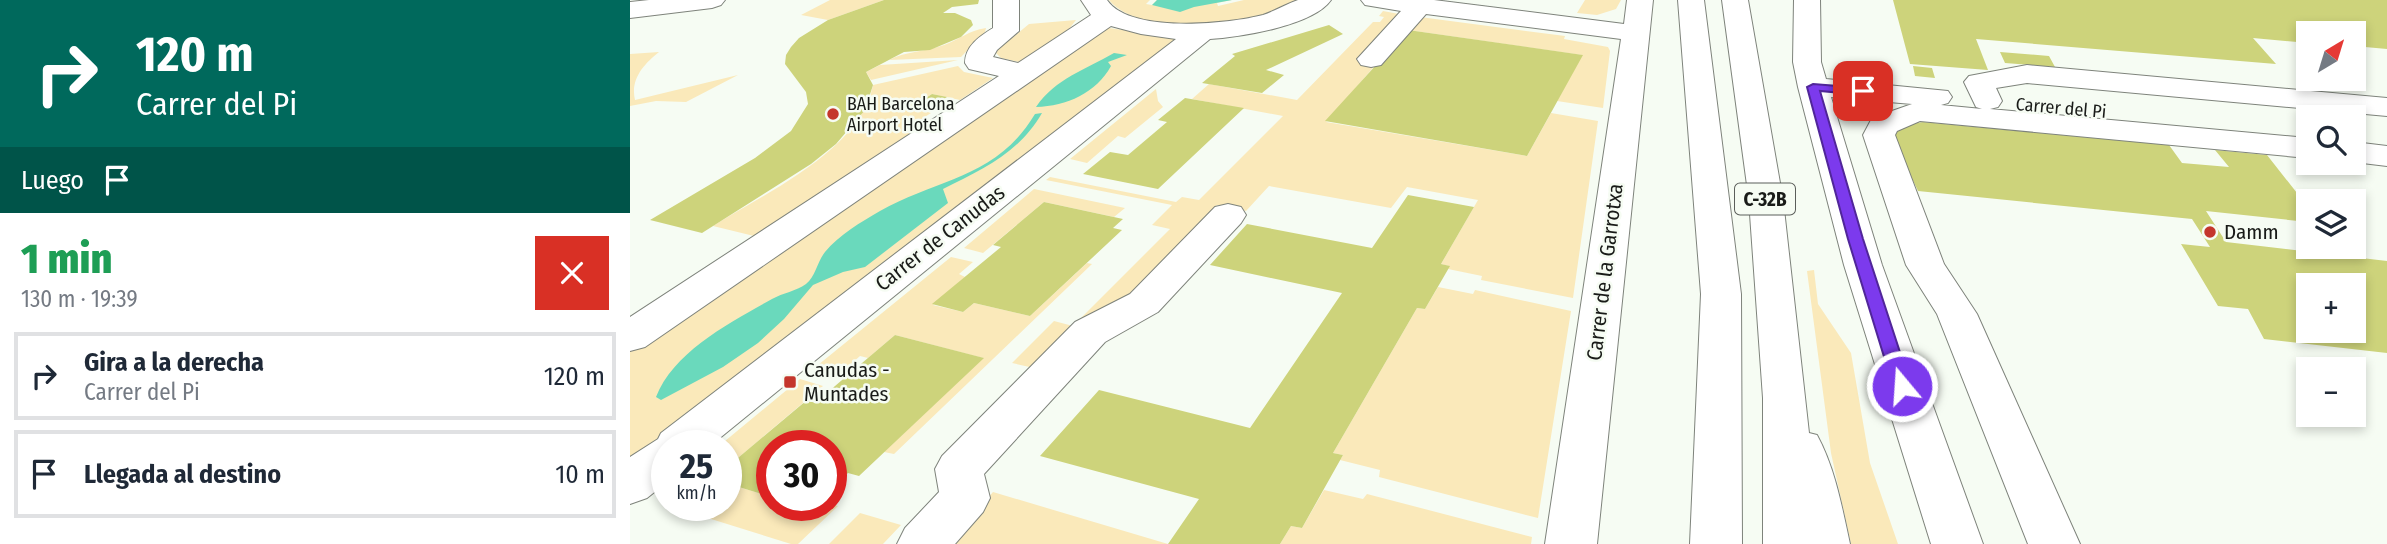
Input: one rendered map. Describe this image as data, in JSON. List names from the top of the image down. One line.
{"streets":{"main road":["Carrer del Pi","C-32B","Carrer de Canudas","Carrer de la Garrotxa"]},"places":{"other":["BAH Barcelona Airport Hotel","Damm"],"transit":["Canudas - Muntades"]},"north":"top right","page":{"turn":["120 m","Carrer del Pi"],"map_buttons":["+","−"],"then":"Luego","heading":["1 min","130 m · 19:39"],"list":[{"name":"Gira a la derecha","note":"Carrer del Pi","value":"120 m"},{"name":"Llegada al destino","value":"10 m"}],"speed":"25 km/h","limit":"30"}}
